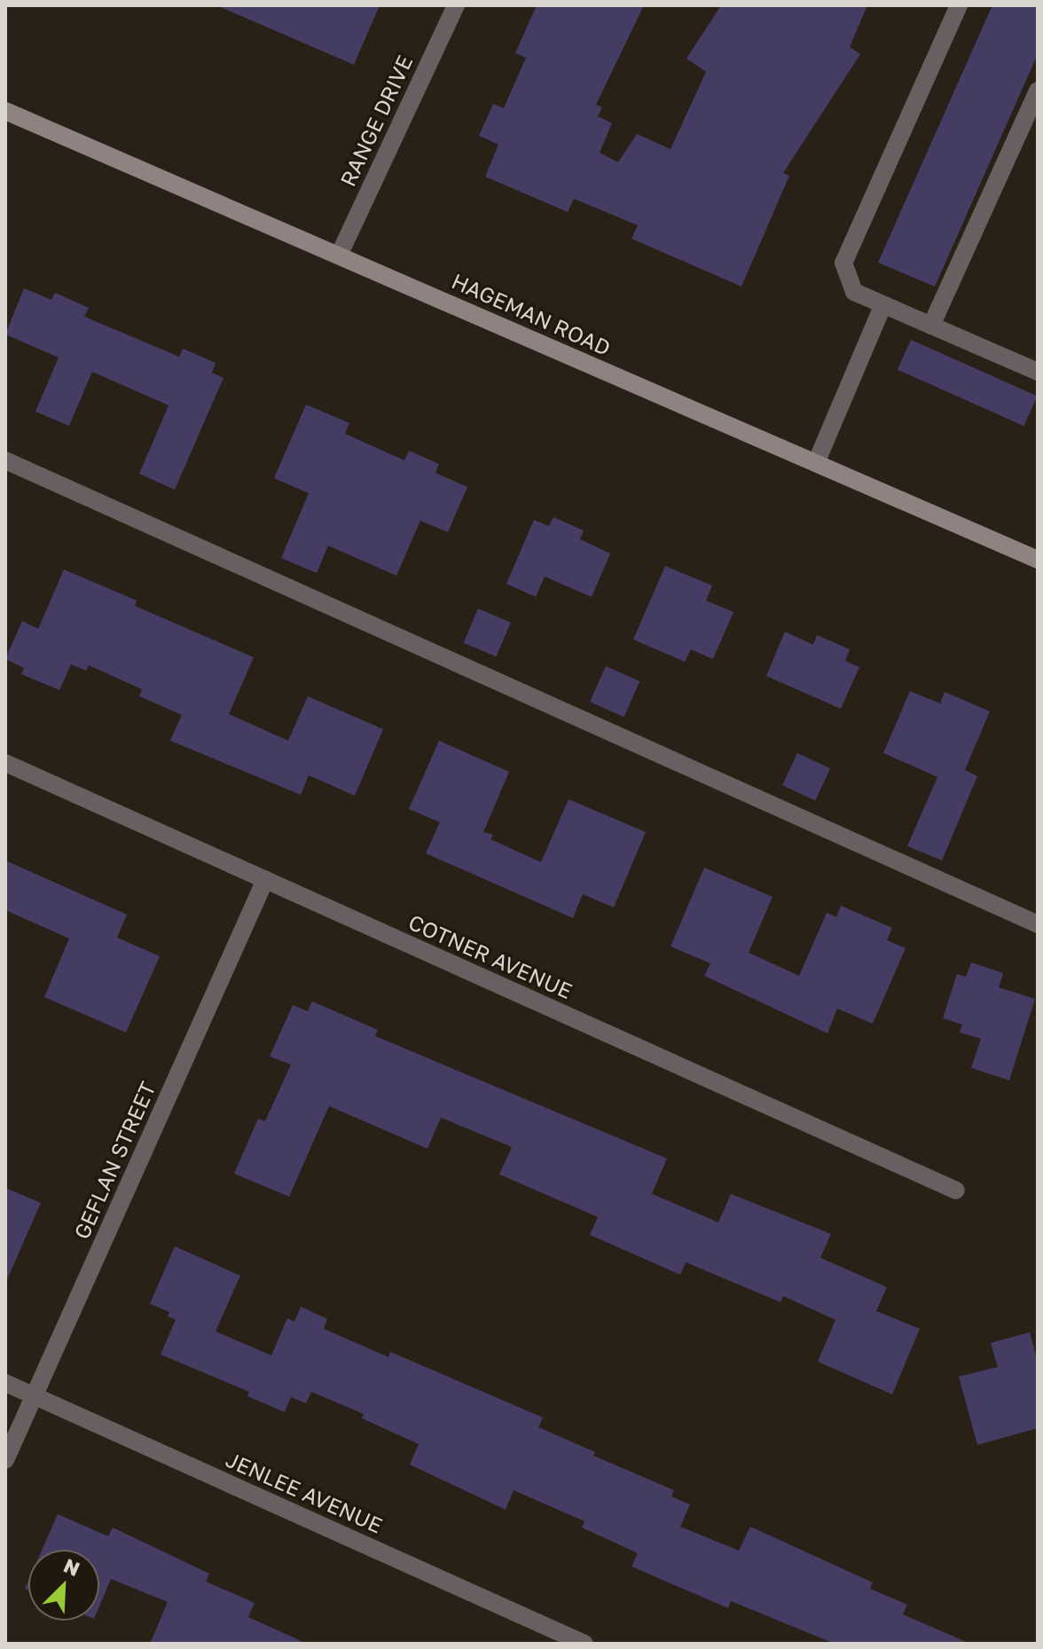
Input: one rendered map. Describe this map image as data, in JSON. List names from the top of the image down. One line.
{"streets":{"main road":["HAGEMAN ROAD"],"street":["RANGE DRIVE","COTNER AVENUE","GEFLAN STREET","JENLEE AVENUE"]},"crossings":[["RANGE DRIVE","HAGEMAN ROAD"],["COTNER AVENUE","GEFLAN STREET"],["GEFLAN STREET","JENLEE AVENUE"]],"north":"top right"}
